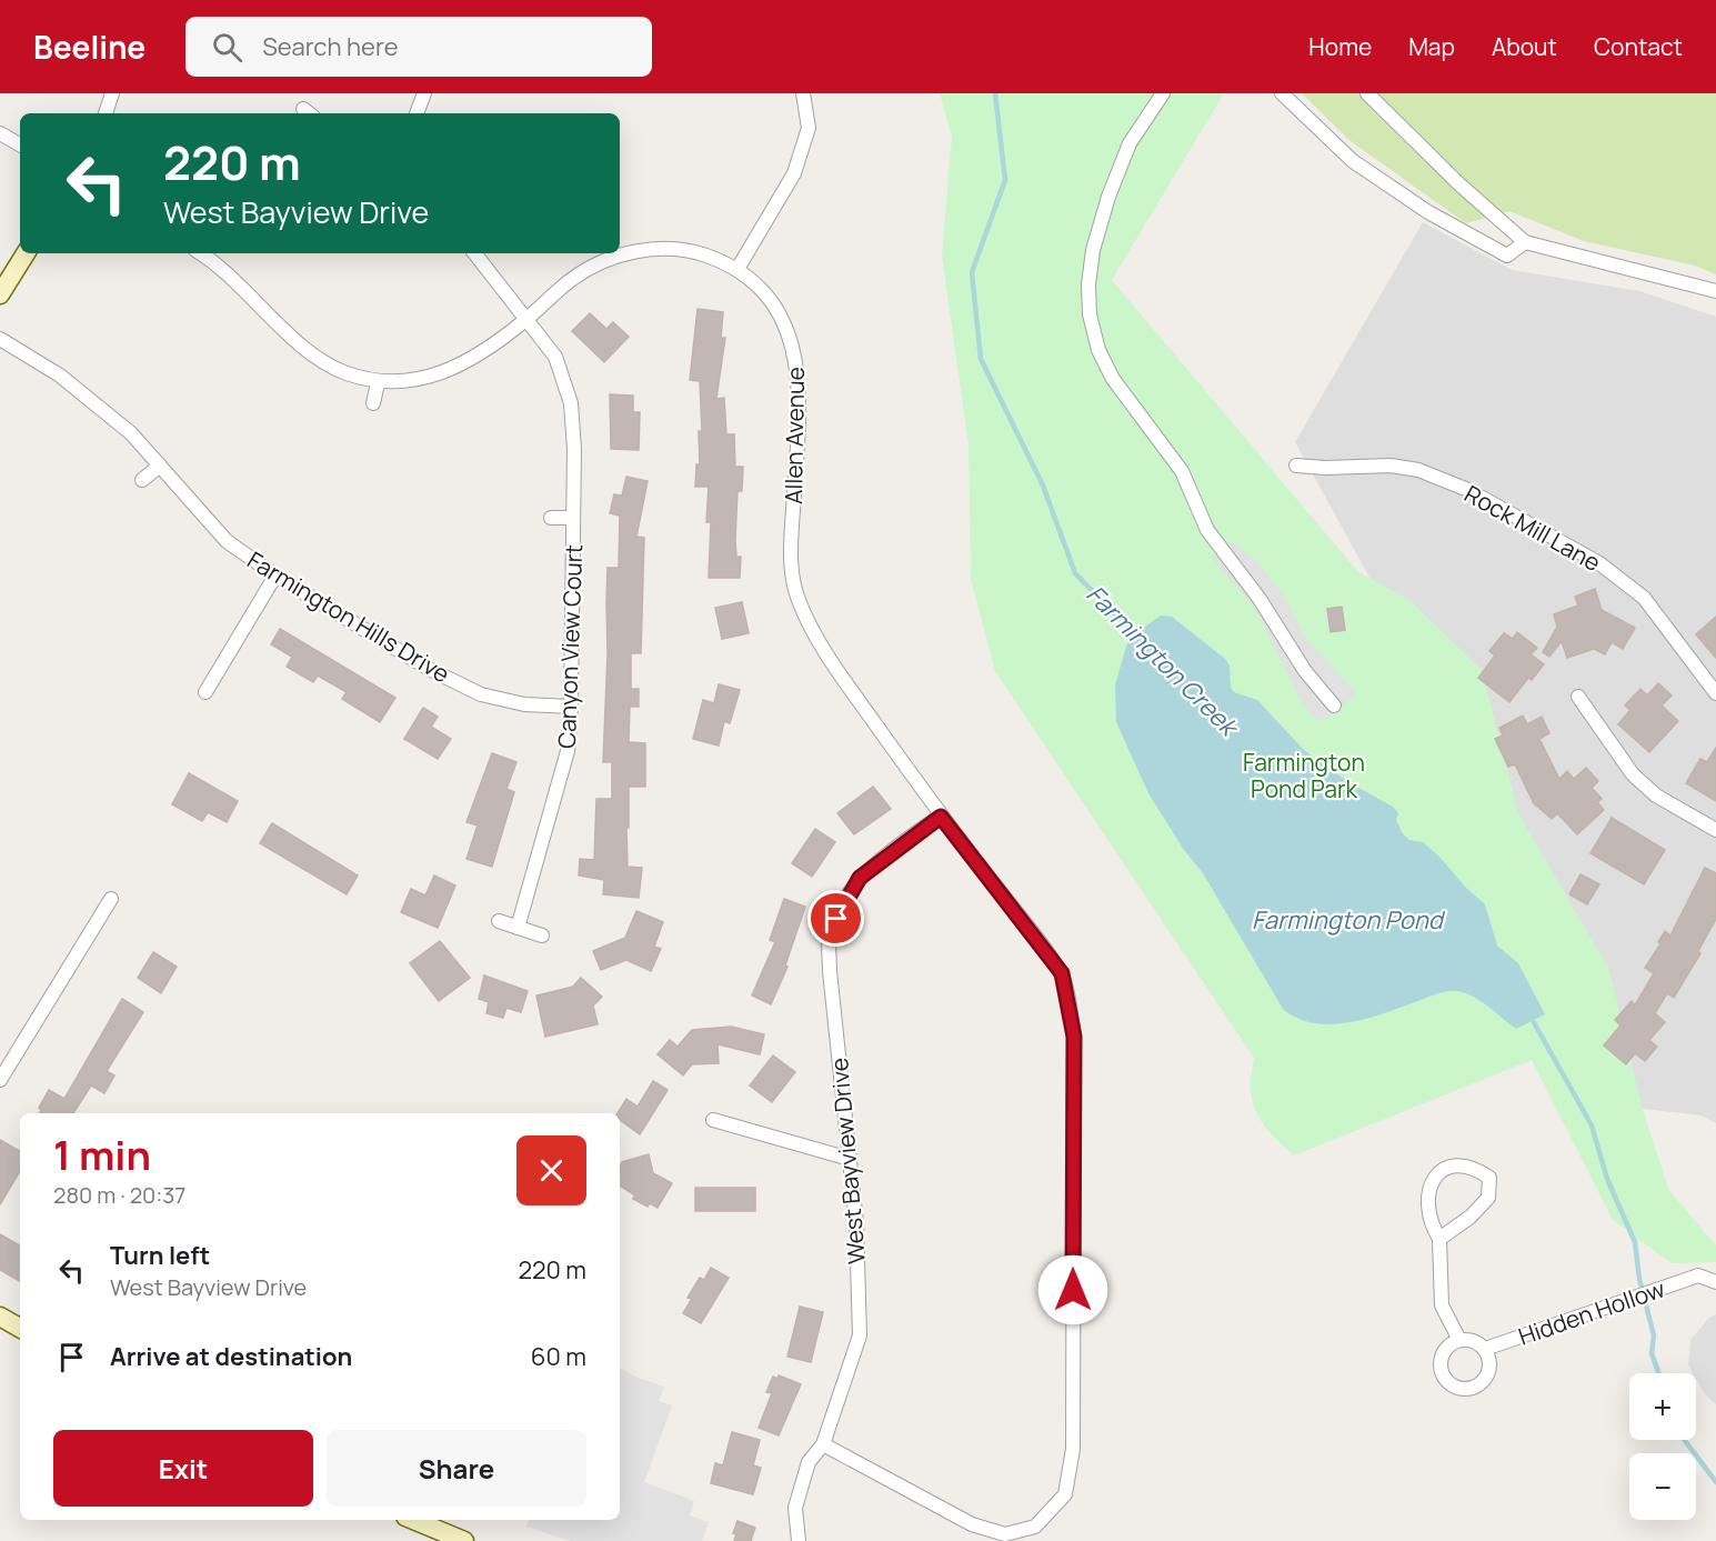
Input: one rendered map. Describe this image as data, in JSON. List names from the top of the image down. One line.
{"streets":{"street":["Allen Avenue","Rock Mill Lane","Farmington Hills Drive","Canyon View Court","West Bayview Drive","Hidden Hollow"]},"crossings":[["Allen Avenue","Canyon View Court"],["Allen Avenue","West Bayview Drive"],["Farmington Hills Drive","Canyon View Court"]],"water":["Farmington Creek","Farmington Pond"],"parks":["Farmington Pond Park"],"page":{"header":"Beeline","search":"Search here","nav":["Home","Map","About","Contact"],"turn":["220 m","West Bayview Drive"],"heading":["1 min","280 m · 20:37"],"list":[{"name":"Turn left","note":"West Bayview Drive","value":"220 m"},{"name":"Arrive at destination","value":"60 m"}],"map_buttons":["+","−"],"buttons":["Exit","Share"]}}
